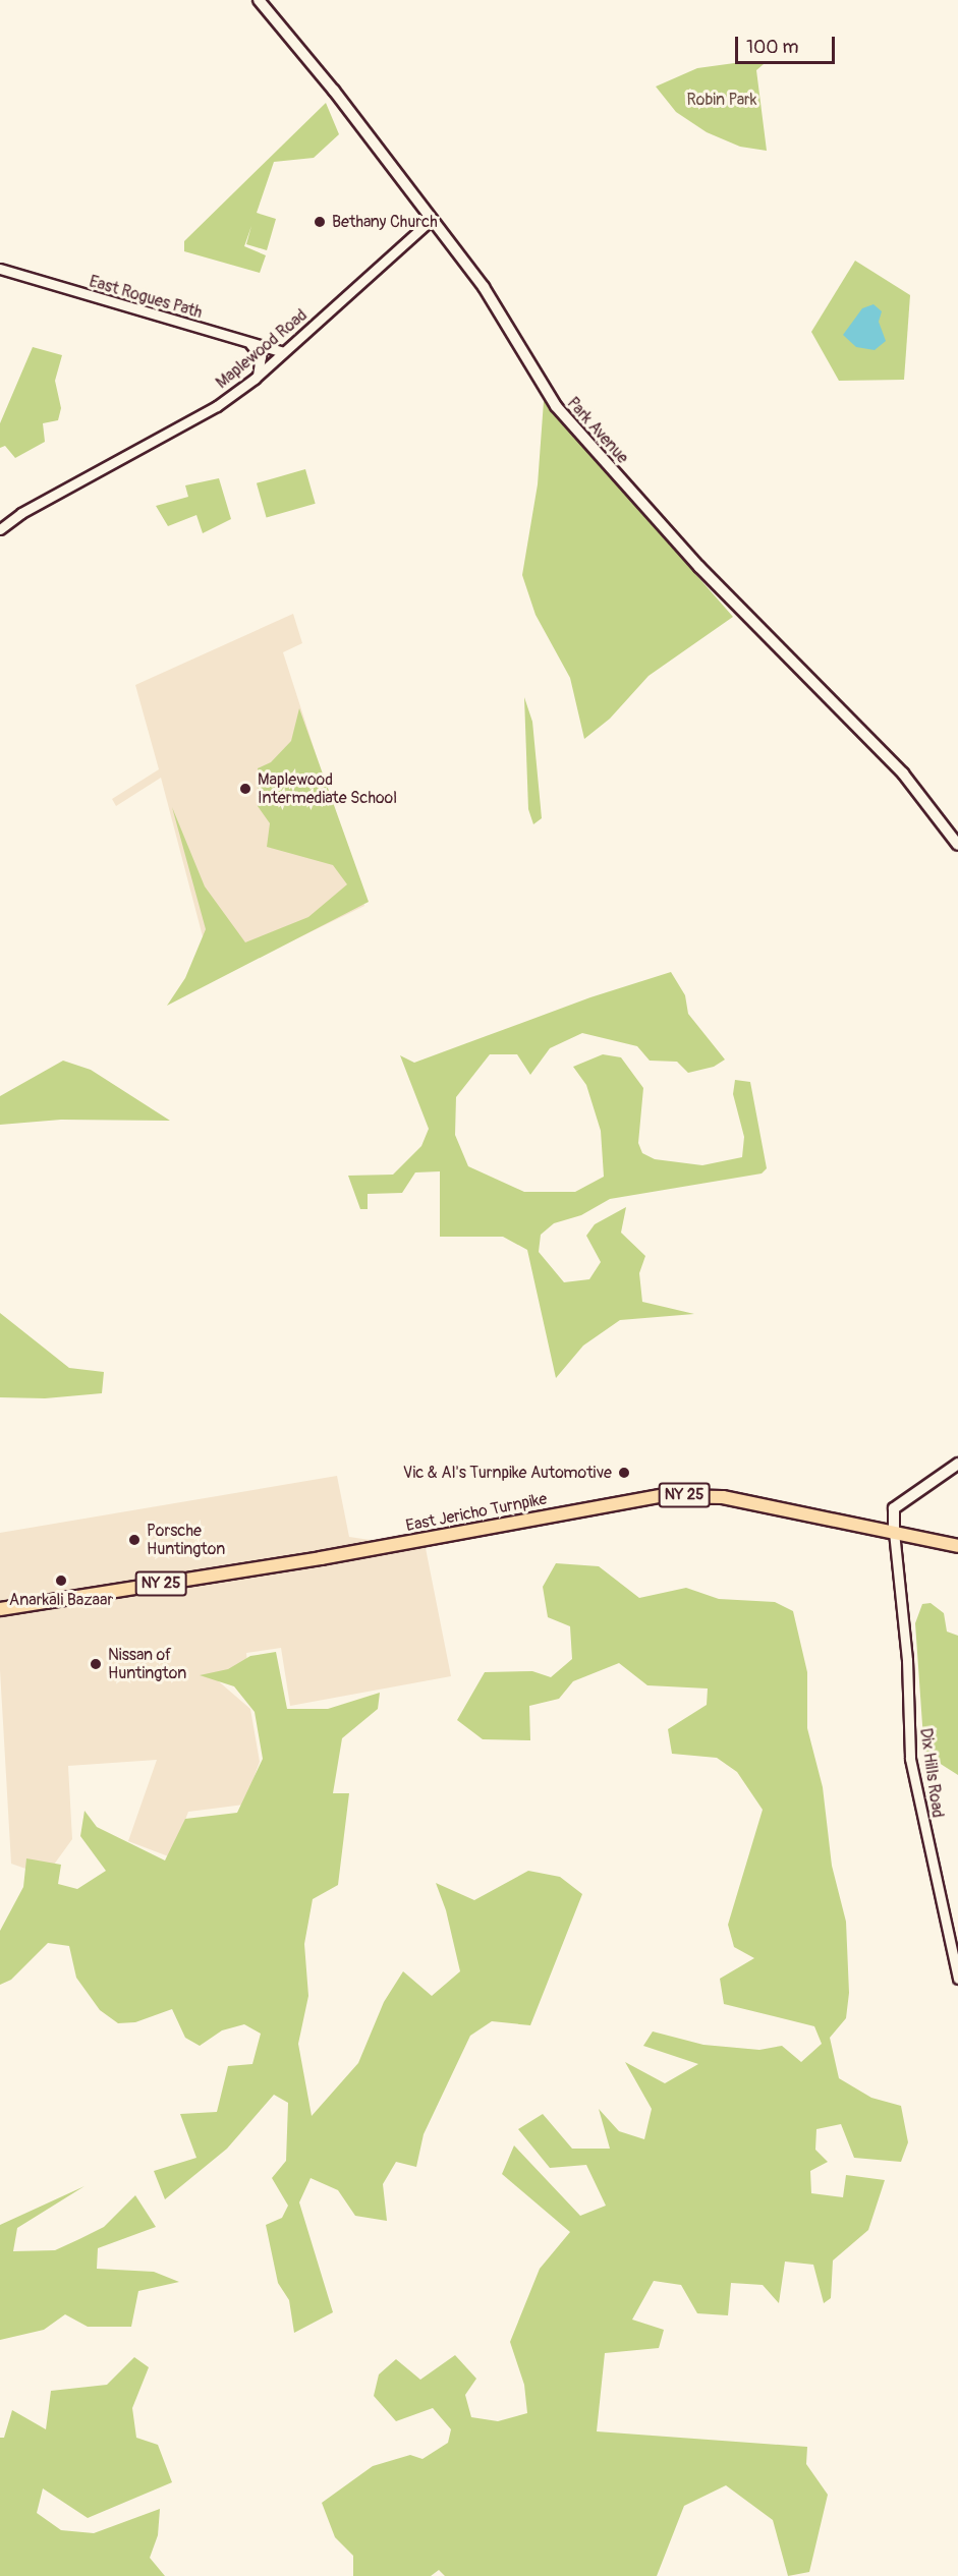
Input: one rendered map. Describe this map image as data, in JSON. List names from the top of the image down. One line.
{"streets":{"main road":["Park Avenue","NY 25","East Jericho Turnpike"],"street":["East Rogues Path","Maplewood Road","Dix Hills Road"]},"crossings":[["East Rogues Path","Maplewood Road"],["Maplewood Road","Park Avenue"],["East Jericho Turnpike","Dix Hills Road"]],"parks":["Robin Park"],"places":["Bethany Church","Maplewood Intermediate School","Vic & Al's Turnpike Automotive","Porsche Huntington","Anarkali Bazaar","Nissan of Huntington"],"scale_bar":"100 m"}
